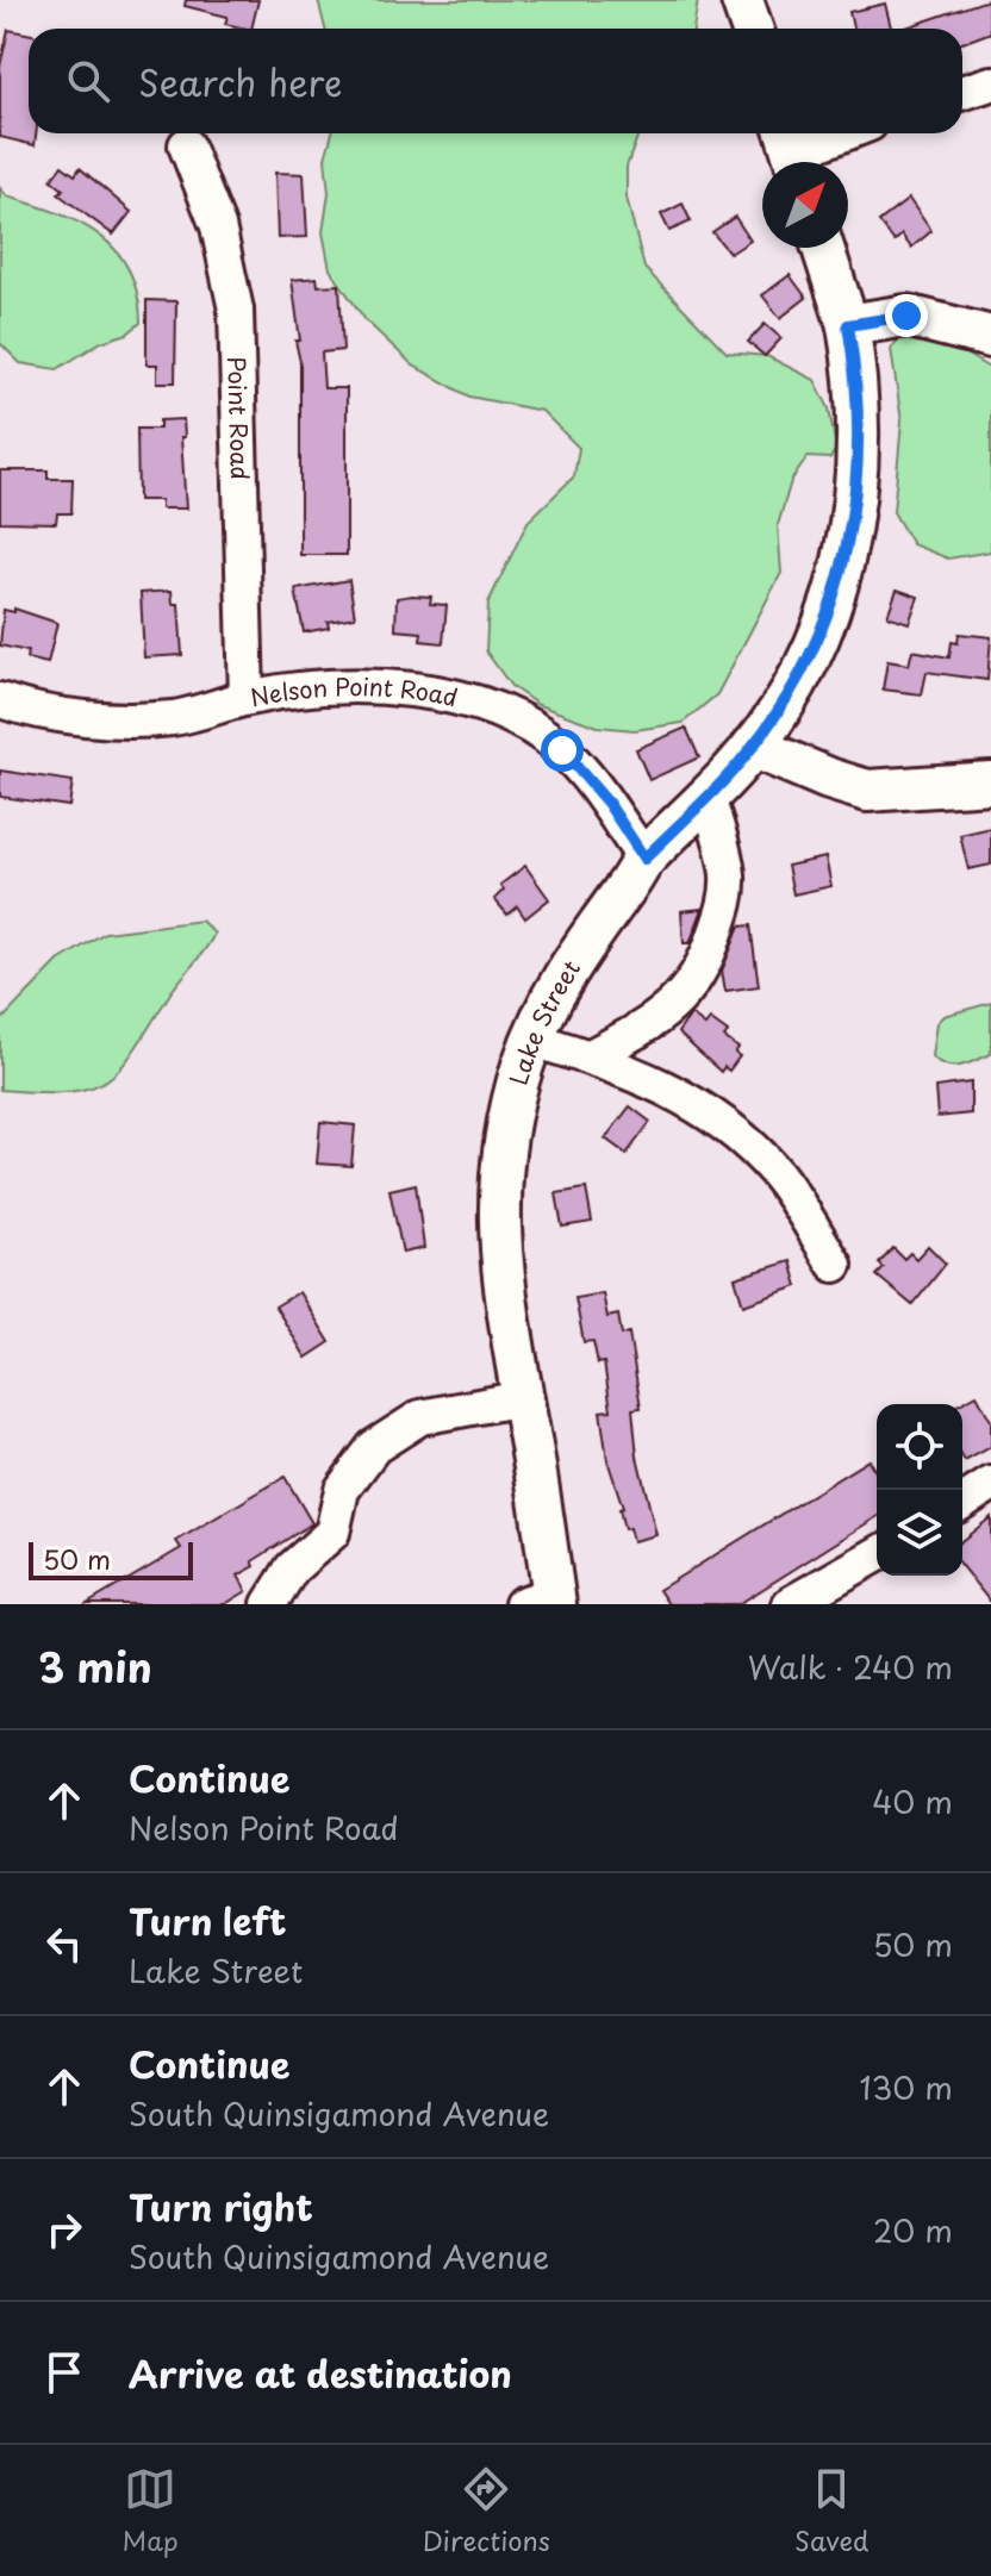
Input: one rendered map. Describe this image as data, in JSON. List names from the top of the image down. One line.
{"streets":{"main road":["Lake Street"],"street":["Point Road","Nelson Point Road"]},"crossings":[["Point Road","Nelson Point Road"],["Nelson Point Road","Lake Street"]],"scale_bar":"50 m","north":"top right","page":{"search":"Search here","scale":"50 m","heading":["3 min","Walk · 240 m"],"list":[["Continue","Nelson Point Road","40 m"],["Turn left","Lake Street","50 m"],["Continue","South Quinsigamond Avenue","130 m"],["Turn right","South Quinsigamond Avenue","20 m"],"Arrive at destination"],"nav":["Map","Directions","Saved"]}}
